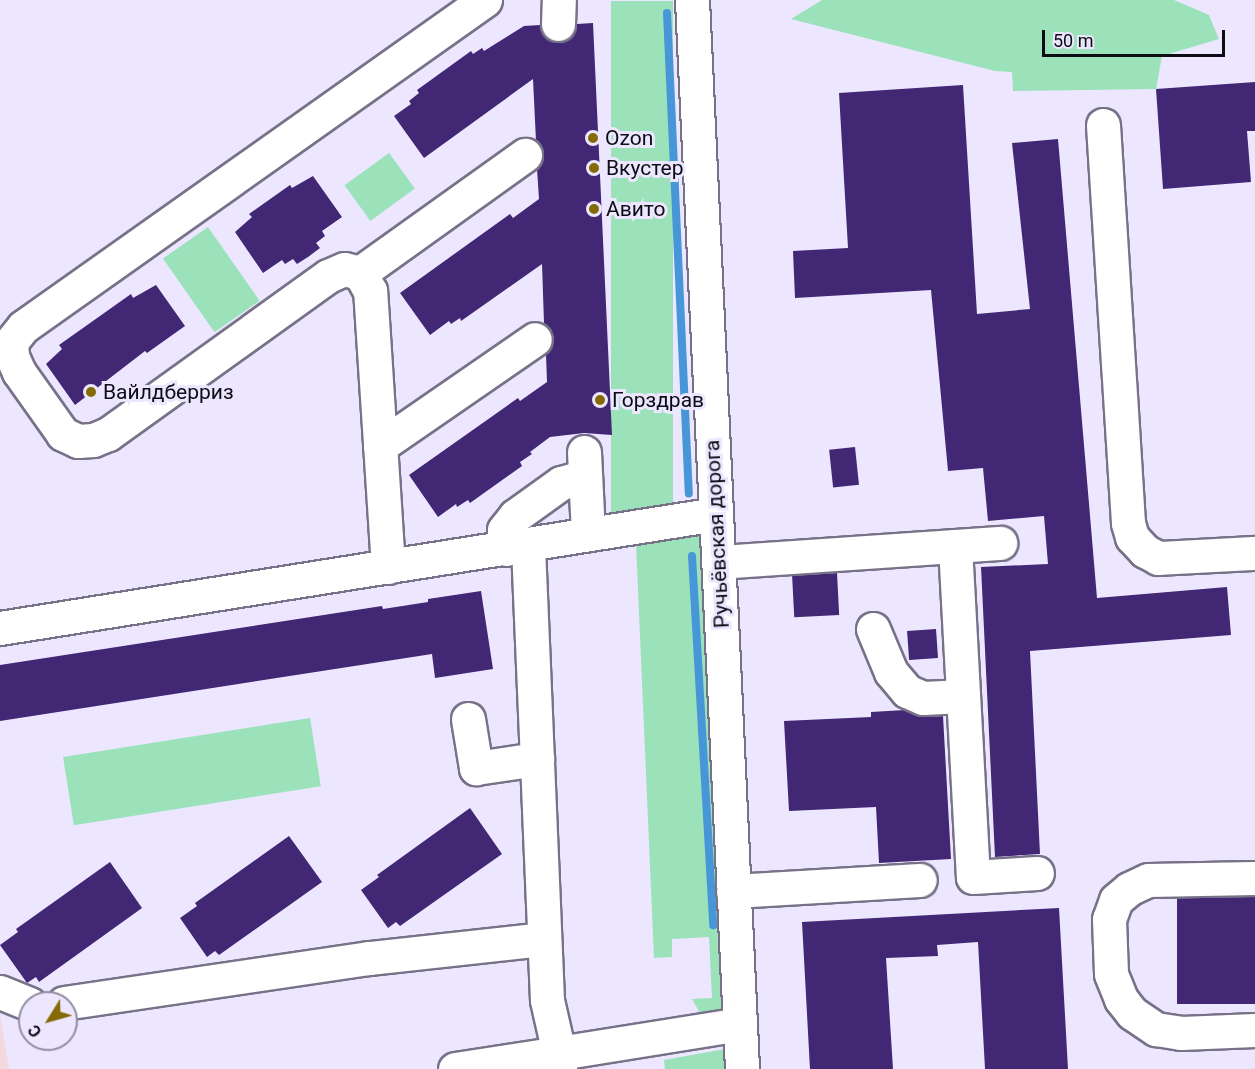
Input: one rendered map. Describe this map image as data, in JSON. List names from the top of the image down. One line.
{"streets":{"street":["Ручьёвская дорога"]},"places":["Ozon","Вкустер","Авито","Вайлдберриз","Горздрав"],"scale_bar":"50 m","north":"bottom left"}
